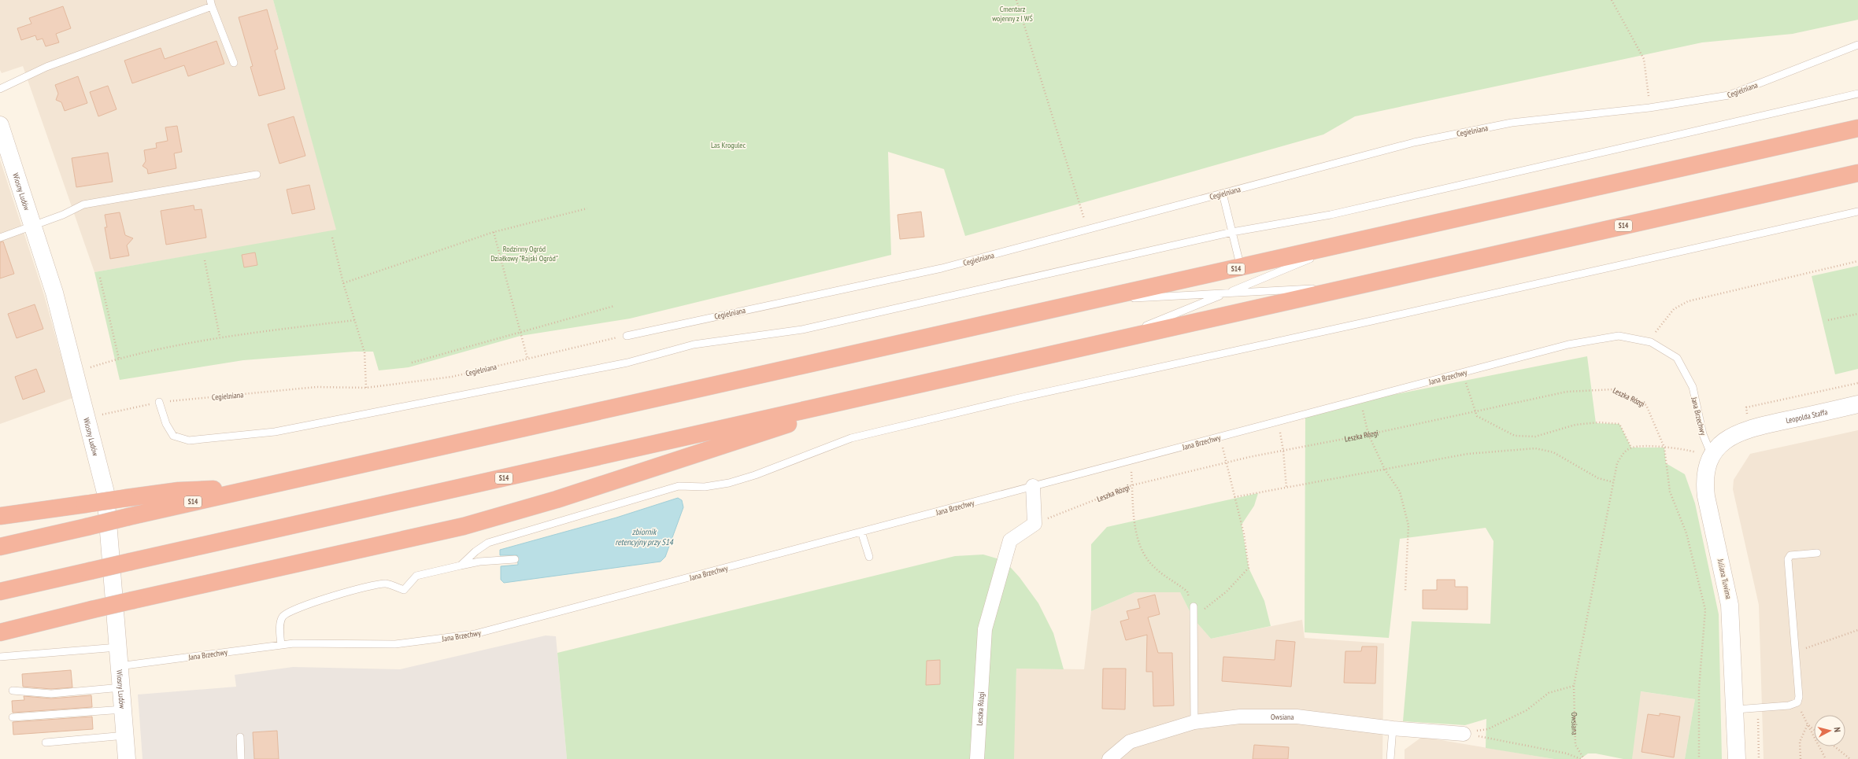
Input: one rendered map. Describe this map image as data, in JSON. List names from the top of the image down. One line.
{"streets":{"highway":["S14"],"street":["Wiosny Ludów","Leszka Rózgi","Leopolda Staffa","Juliana Tuwima","Owsiana"],"lane":["Cegielniana","Jana Brzechwy"]},"crossings":[["Cegielniana","Wiosny Ludów"],["Wiosny Ludów","Jana Brzechwy"],["Jana Brzechwy","Juliana Tuwima"],["Leopolda Staffa","Juliana Tuwima"]],"water":["zbiornik retencyjny przy S14"],"parks":["Cmentarz wojenny z I WŚ","Las Krogulec","Rodzinny Ogród Działkowy \"Rajski Ogród\""],"north":"right"}
